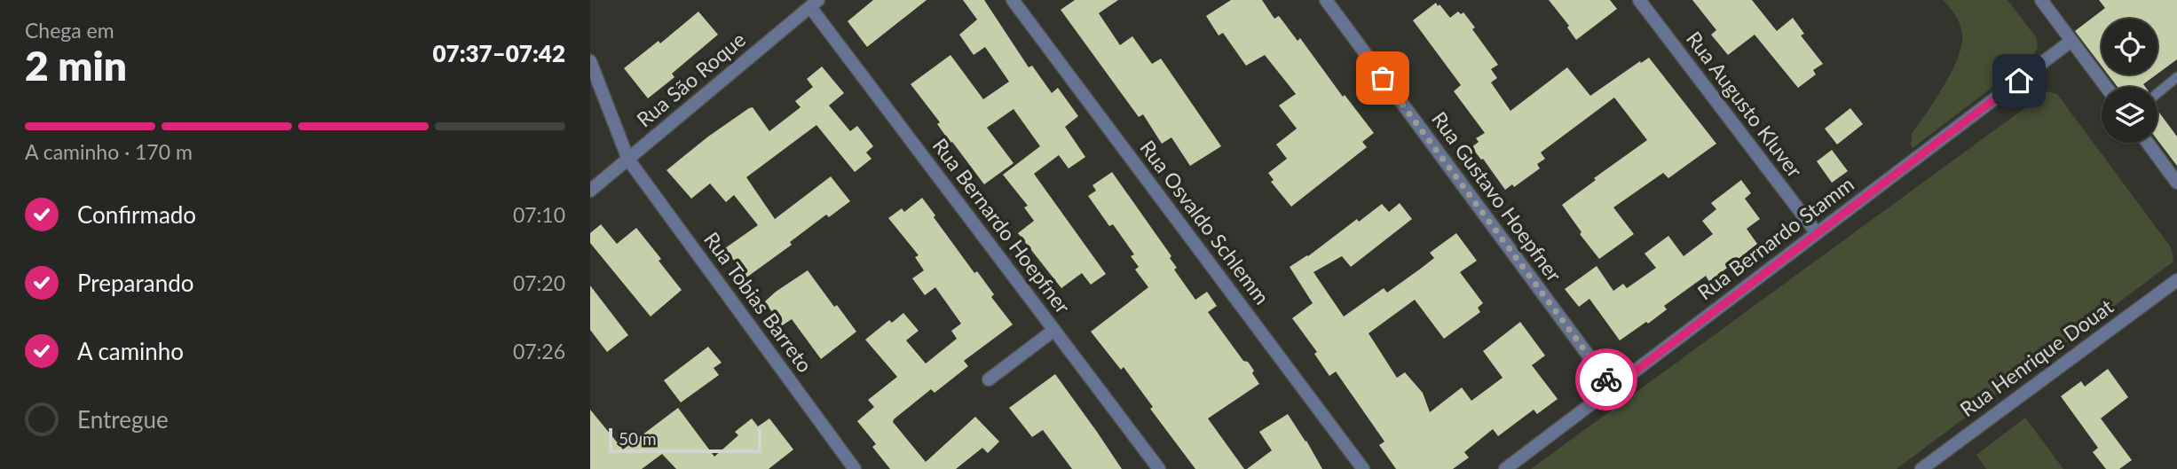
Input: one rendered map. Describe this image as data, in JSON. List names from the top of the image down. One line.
{"streets":{"street":["Rua São Roque","Rua Augusto Kluver","Rua Gustavo Hoepfner","Rua Osvaldo Schlemm","Rua Bernardo Hoepfner","Rua Bernardo Stamm","Rua Tobias Barreto","Rua Henrique Douat"]},"crossings":[["Rua São Roque","Rua Bernardo Hoepfner"],["Rua São Roque","Rua Tobias Barreto"],["Rua Augusto Kluver","Rua Bernardo Stamm"],["Rua Gustavo Hoepfner","Rua Bernardo Stamm"]],"scale_bar":"50 m","page":{"heading":["2 min","Chega em","07:37–07:42"],"bar":"A caminho · 170 m","list":[["Confirmado","07:10"],["Preparando","07:20"],["A caminho","07:26"],"Entregue"],"scale":"50 m"}}
